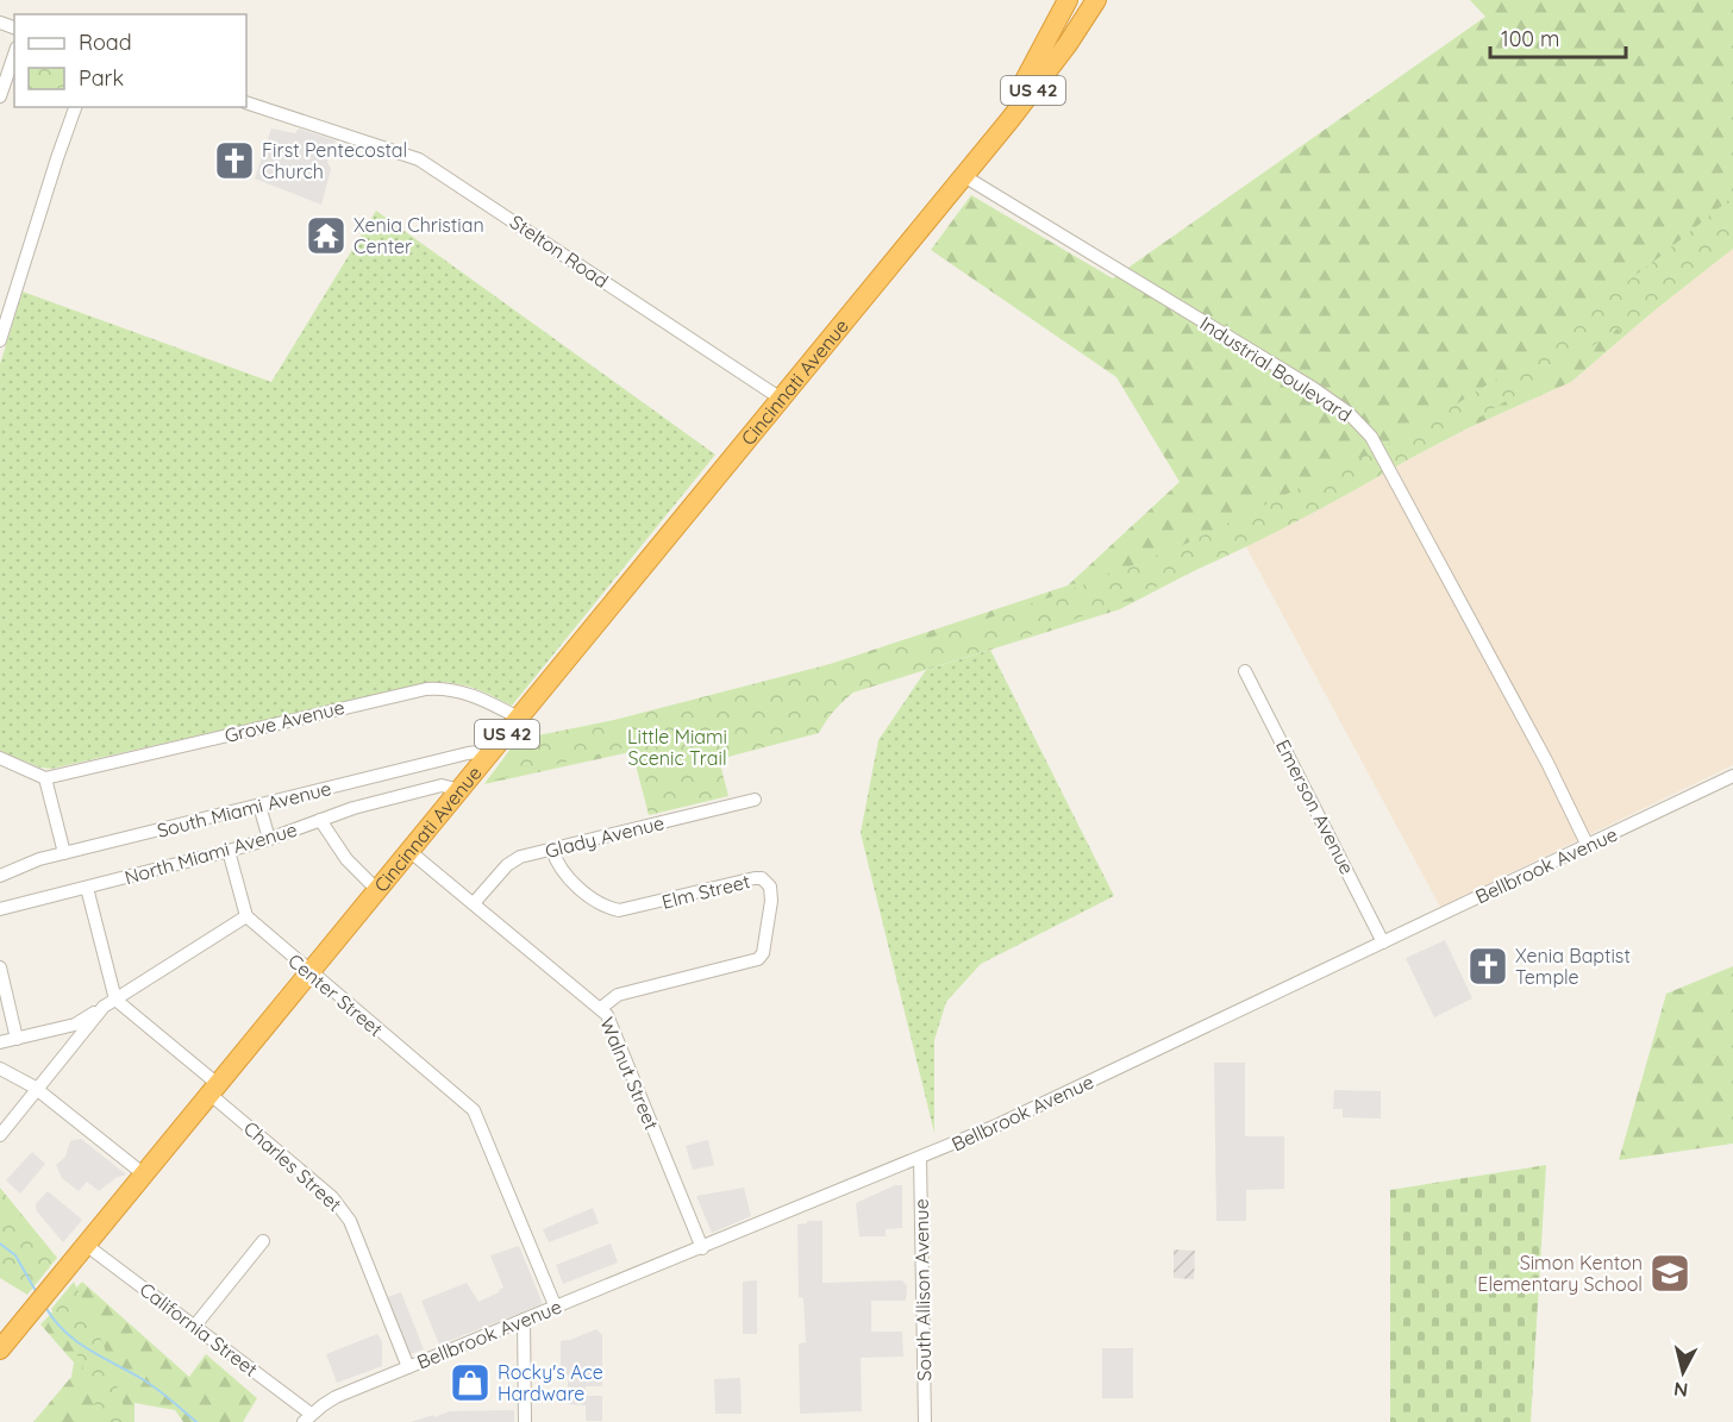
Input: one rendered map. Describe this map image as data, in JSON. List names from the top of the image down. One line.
{"streets":{"highway":["US 42","Cincinnati Avenue"],"street":["Stelton Road","Industrial Boulevard","Grove Avenue","Emerson Avenue","South Miami Avenue","Glady Avenue","North Miami Avenue","Bellbrook Avenue","Elm Street","Center Street","Walnut Street","Charles Street","South Allison Avenue","California Street"]},"crossings":[["Stelton Road","Cincinnati Avenue"],["Industrial Boulevard","Cincinnati Avenue"],["Industrial Boulevard","Bellbrook Avenue"],["Cincinnati Avenue","Grove Avenue"],["Cincinnati Avenue","South Miami Avenue"],["Cincinnati Avenue","North Miami Avenue"],["Cincinnati Avenue","Center Street"],["Cincinnati Avenue","Walnut Street"],["Cincinnati Avenue","Charles Street"],["Cincinnati Avenue","California Street"],["Emerson Avenue","Bellbrook Avenue"],["Glady Avenue","Elm Street"],["Glady Avenue","Walnut Street"],["Bellbrook Avenue","Center Street"],["Bellbrook Avenue","Walnut Street"],["Bellbrook Avenue","Charles Street"],["Bellbrook Avenue","South Allison Avenue"],["Bellbrook Avenue","California Street"],["Elm Street","Walnut Street"]],"parks":["Little Miami Scenic Trail"],"places":{"church":["First Pentecostal Church","Xenia Baptist Temple"],"temple":["Xenia Christian Center"],"school or university":["Simon Kenton Elementary School"],"shop":["Rocky's Ace Hardware"]},"legend":["Road","Park"],"scale_bar":"100 m","north":"bottom"}
